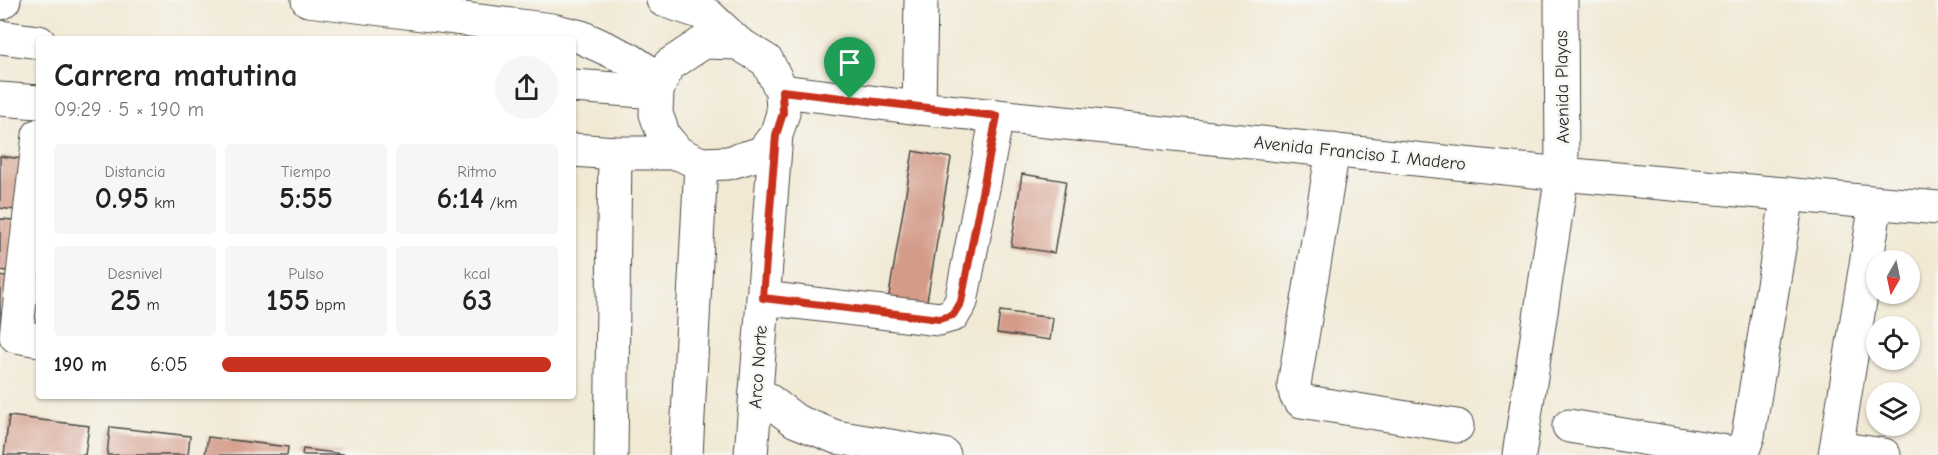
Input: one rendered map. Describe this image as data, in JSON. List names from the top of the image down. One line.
{"streets":{"main road":["Avenida Playas","Avenida Franciso I. Madero","Arco Norte"]},"crossings":[["Avenida Playas","Avenida Franciso I. Madero"],["Avenida Franciso I. Madero","Arco Norte"]],"north":"bottom","page":{"heading":["Carrera matutina","09:29 · 5 × 190 m"],"stats":[["Distancia","0.95 km"],["Tiempo","5:55"],["Ritmo","6:14 /km"],["Desnivel","25 m"],["Pulso","155 bpm"],["kcal","63"]],"list":[{"name":"190 m","note":"6:05"}]}}
